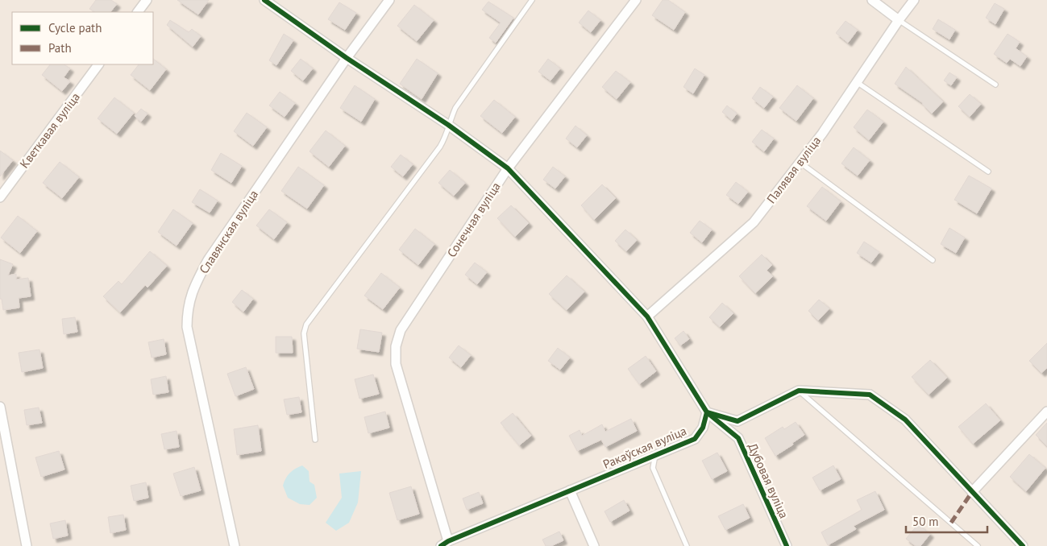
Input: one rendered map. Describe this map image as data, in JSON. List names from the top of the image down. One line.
{"streets":{"street":["Кветкавая вуліца","Палявая вуліца","Сонечная вуліца","Славянская вуліца","Ракаўская вуліца","Дубовая вуліца"]},"crossings":[["Палявая вуліца","Дубовая вуліца"],["Сонечная вуліца","Ракаўская вуліца"],["Сонечная вуліца","Дубовая вуліца"],["Славянская вуліца","Дубовая вуліца"],["Ракаўская вуліца","Дубовая вуліца"]],"legend":["Cycle path","Path"],"scale_bar":"50 m"}
